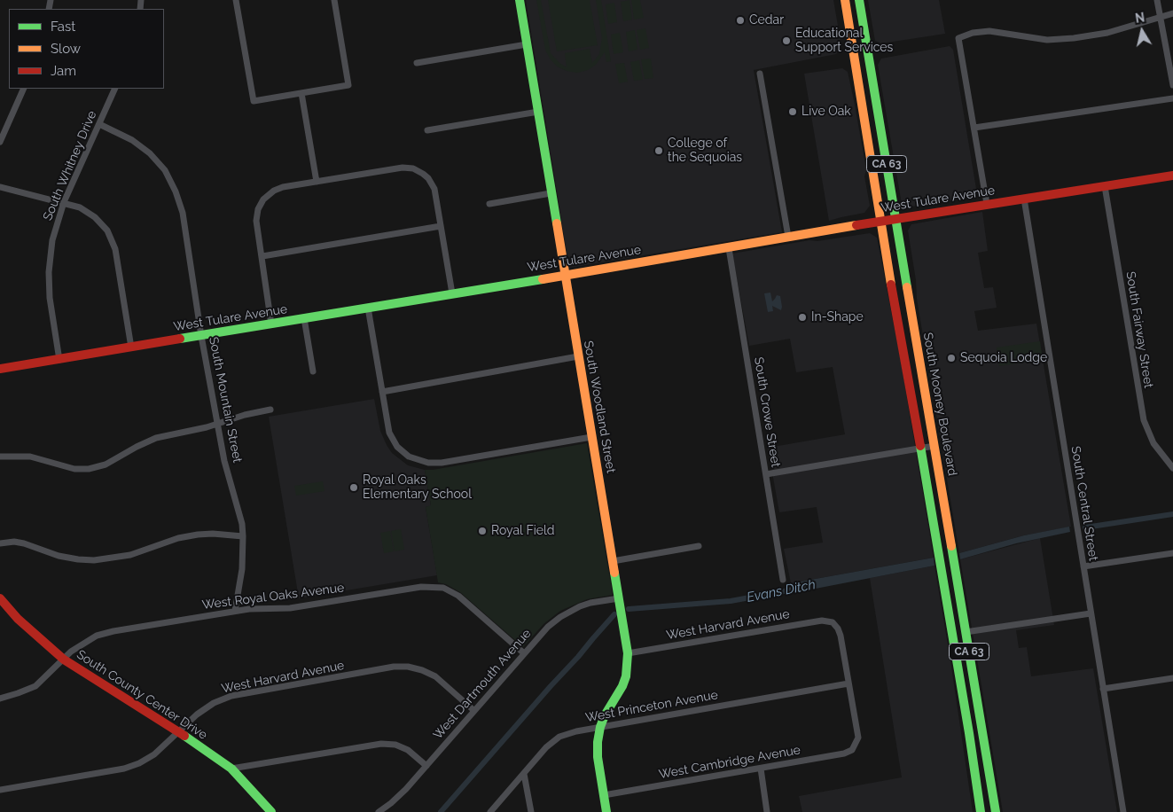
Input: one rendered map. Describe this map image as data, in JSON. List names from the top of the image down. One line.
{"streets":{"street":["CA 63","South Whitney Drive","West Tulare Avenue","South Fairway Street","South Mountain Street","South Mooney Boulevard","South Woodland Street","South Crowe Street","South Central Street","West Royal Oaks Avenue","West Harvard Avenue","West Dartmouth Avenue","South County Center Drive","West Princeton Avenue","West Cambridge Avenue"]},"crossings":[["CA 63","West Tulare Avenue"],["South Whitney Drive","West Tulare Avenue"],["South Whitney Drive","South Mountain Street"],["West Tulare Avenue","South Fairway Street"],["West Tulare Avenue","South Mountain Street"],["West Tulare Avenue","South Mooney Boulevard"],["West Tulare Avenue","South Woodland Street"],["West Tulare Avenue","South Crowe Street"],["West Tulare Avenue","South Central Street"],["South Mountain Street","West Royal Oaks Avenue"],["South Woodland Street","West Harvard Avenue"],["South Woodland Street","West Dartmouth Avenue"],["South Woodland Street","West Princeton Avenue"],["South Woodland Street","West Cambridge Avenue"],["West Royal Oaks Avenue","West Dartmouth Avenue"],["West Royal Oaks Avenue","South County Center Drive"],["West Harvard Avenue","West Dartmouth Avenue"],["West Harvard Avenue","South County Center Drive"],["West Harvard Avenue","West Princeton Avenue"],["West Harvard Avenue","West Cambridge Avenue"],["West Princeton Avenue","West Cambridge Avenue"]],"water":["Evans Ditch"],"places":["Cedar","Educational Support Services","Live Oak","College of the Sequoias","In-Shape","Sequoia Lodge","Royal Oaks Elementary School","Royal Field"],"legend":["Fast","Slow","Jam"],"north":"top"}
